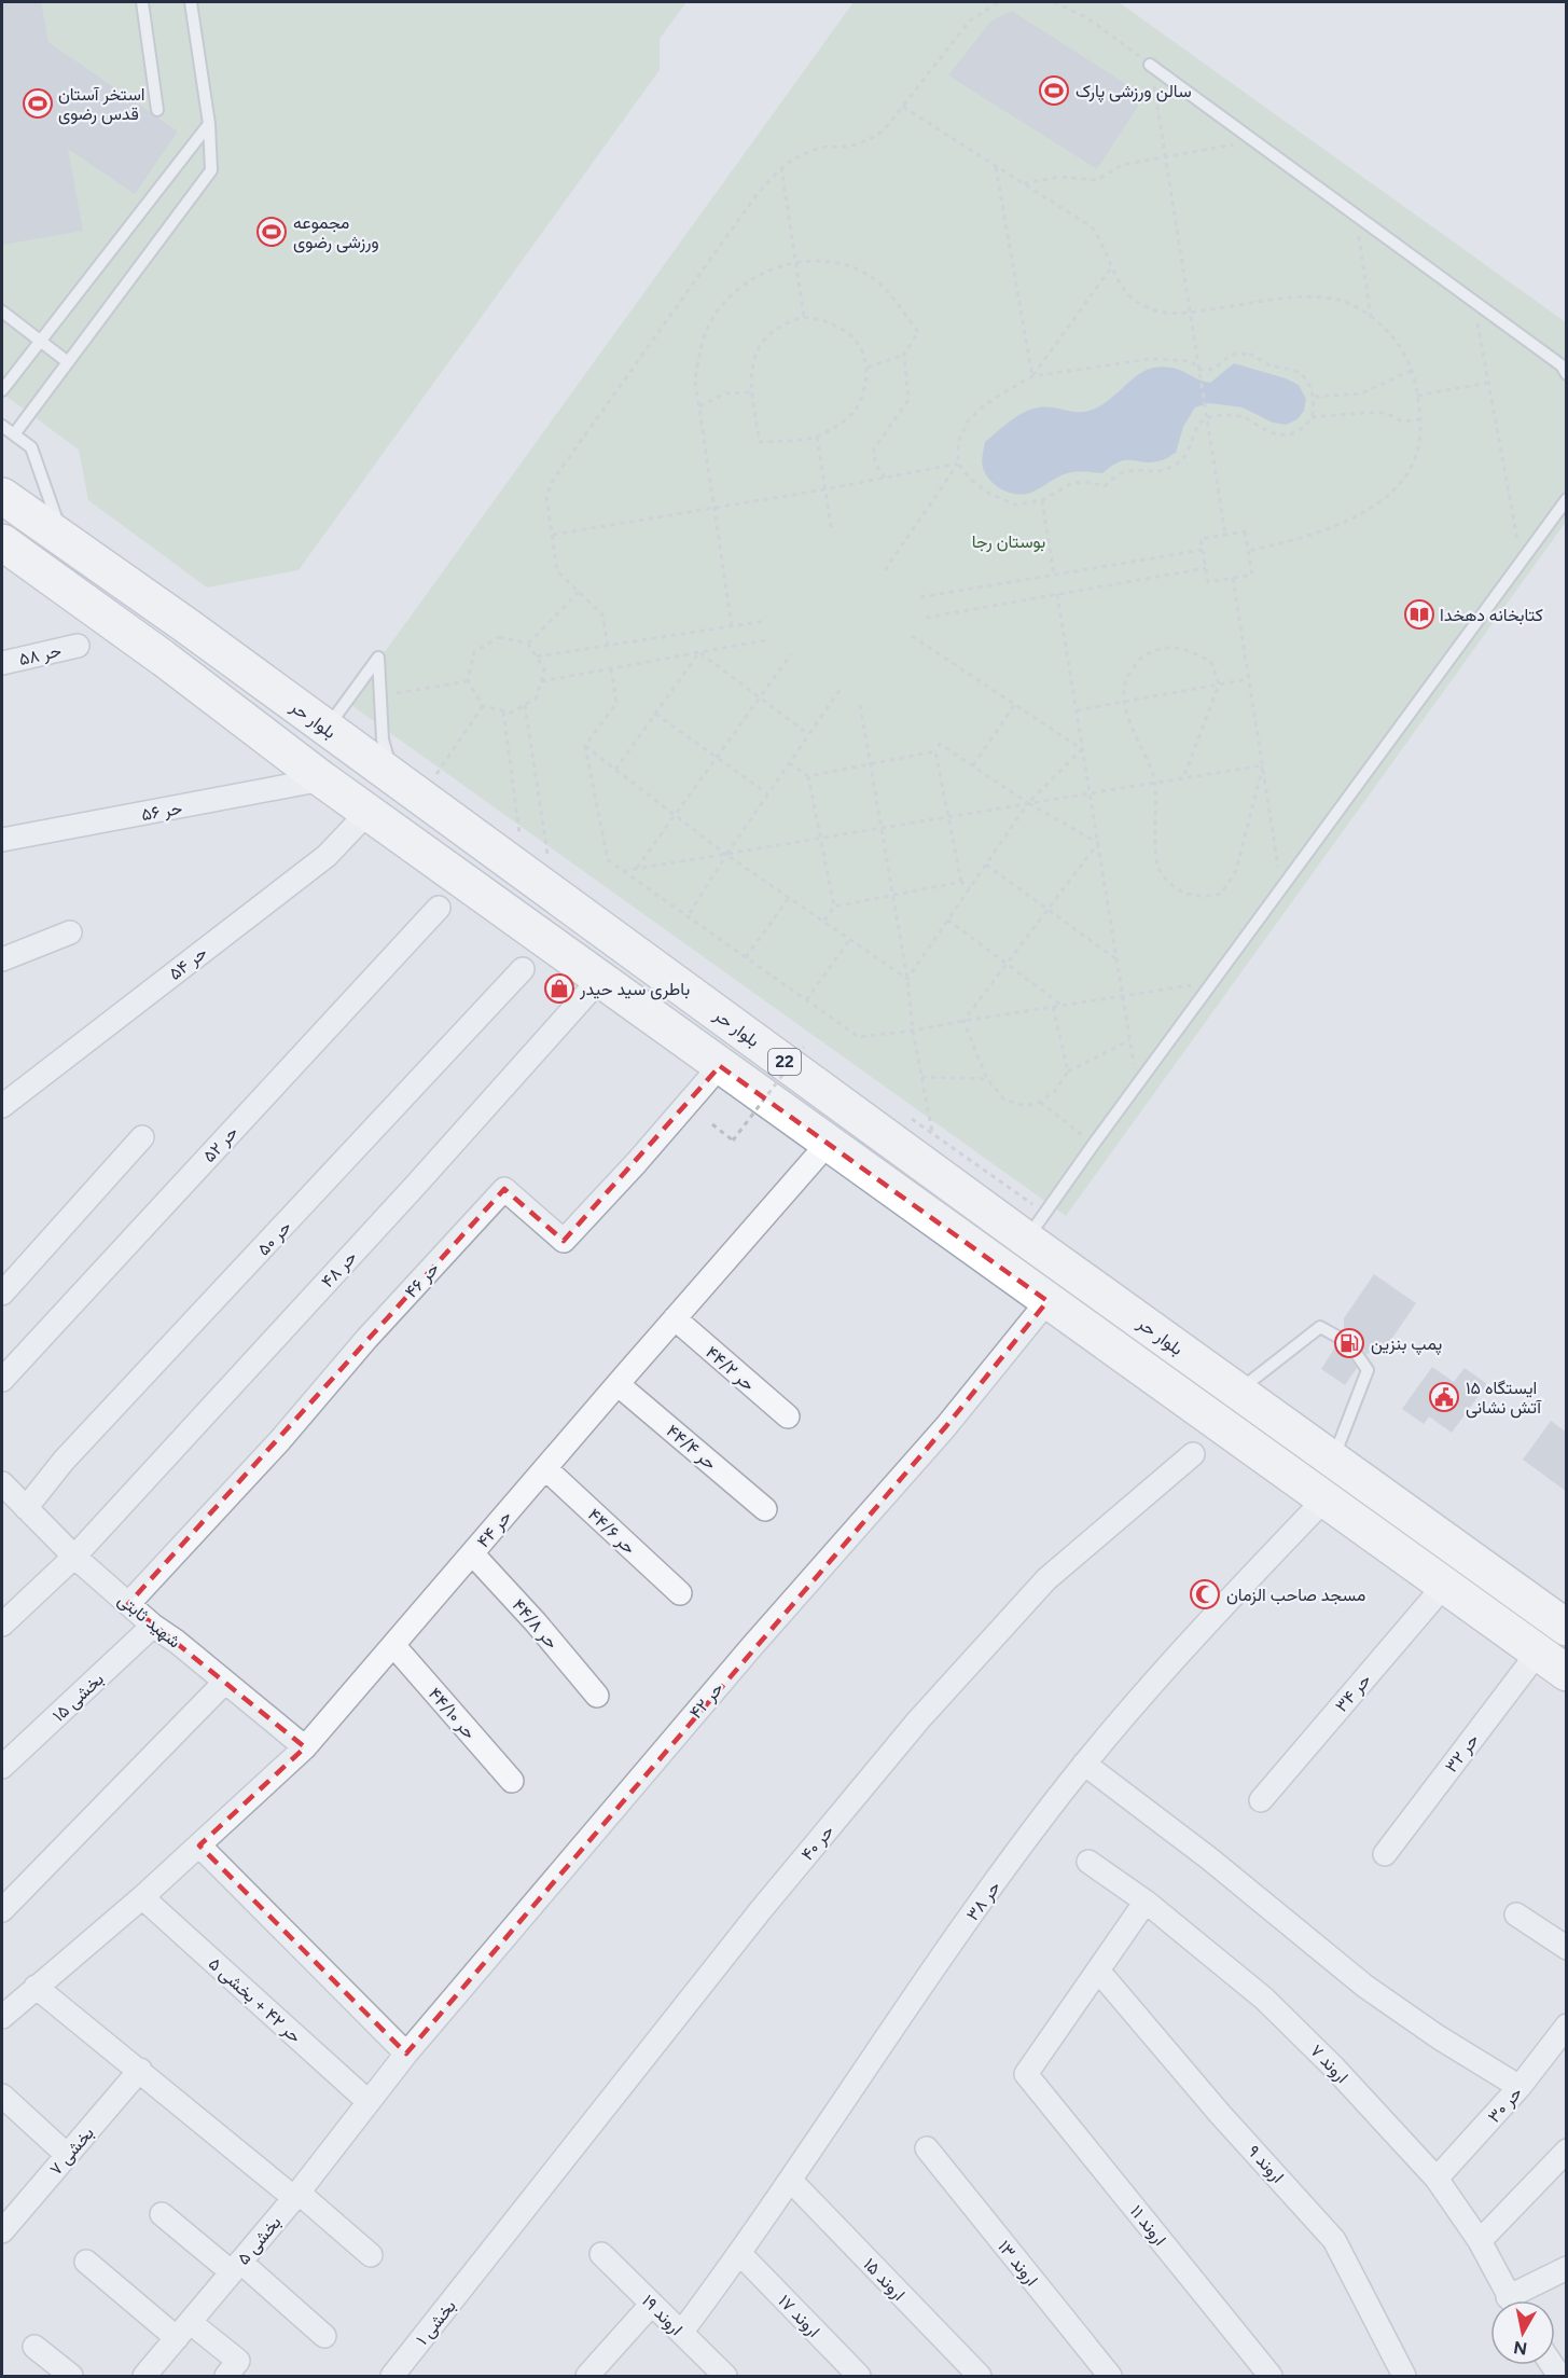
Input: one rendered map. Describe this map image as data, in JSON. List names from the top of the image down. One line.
{"streets":{"main road":["بلوار حر","22"],"street":["حر ۵۸","حر ۵۶","حر ۵۴","حر ۵۲","حر ۵۰","حر ۴۸","حر ۴۶","حر ۴۴/۲","حر ۴۴/۴","حر ۴۴","حر ۴۴/۶","شهید ثابتی","حر ۴۴/۸","حر ۳۴","بخشی ۱۵","حر ۴۲","حر ۴۴/۱۰","حر ۳۲","حر ۴۰","حر ۳۸","حر ۴۲ + بخشی ۵","اروند ۷","حر ۳۰","بخشی ۷","اروند ۹","اروند ۱۱","بخشی ۵","اروند ۱۳","اروند ۱۵","اروند ۱۹","اروند ۱۷","بخشی ۱"]},"crossings":[["حر ۵۶","22"],["حر ۵۴","22"],["22","حر ۴۸"],["22","حر ۴۶"],["22","حر ۴۴"],["22","حر ۳۴"],["22","حر ۴۲"],["22","حر ۳۲"],["22","حر ۳۸"],["حر ۵۰","شهید ثابتی"],["حر ۴۸","شهید ثابتی"],["حر ۴۶","شهید ثابتی"],["حر ۴۴/۲","حر ۴۴"],["حر ۴۴/۴","حر ۴۴"],["حر ۴۴","حر ۴۴/۶"],["حر ۴۴","شهید ثابتی"],["حر ۴۴","حر ۴۴/۸"],["حر ۴۴","حر ۴۴/۱۰"],["حر ۴۴","حر ۴۲ + بخشی ۵"],["شهید ثابتی","بخشی ۱۵"],["حر ۴۲","حر ۴۲ + بخشی ۵"],["حر ۴۲","بخشی ۵"],["حر ۴۰","بخشی ۱"],["حر ۳۸","اروند ۱۵"],["حر ۳۸","اروند ۱۹"],["حر ۳۸","اروند ۱۷"],["حر ۴۲ + بخشی ۵","بخشی ۵"],["اروند ۷","حر ۳۰"],["اروند ۹","اروند ۱۱"]],"parks":["بوستان رجا"],"places":{"sports":["سالن ورزشی پارک","استخر آستان قدس رضوی","مجموعه ورزشی رضوی"],"library":["کتابخانه دهخدا"],"shop":["باطری سید حیدر"],"fuel station":["پمپ بنزین"],"public building":["ایستگاه ۱۵ آتش نشانی"],"mosque":["مسجد صاحب الزمان"]},"north":"bottom"}
